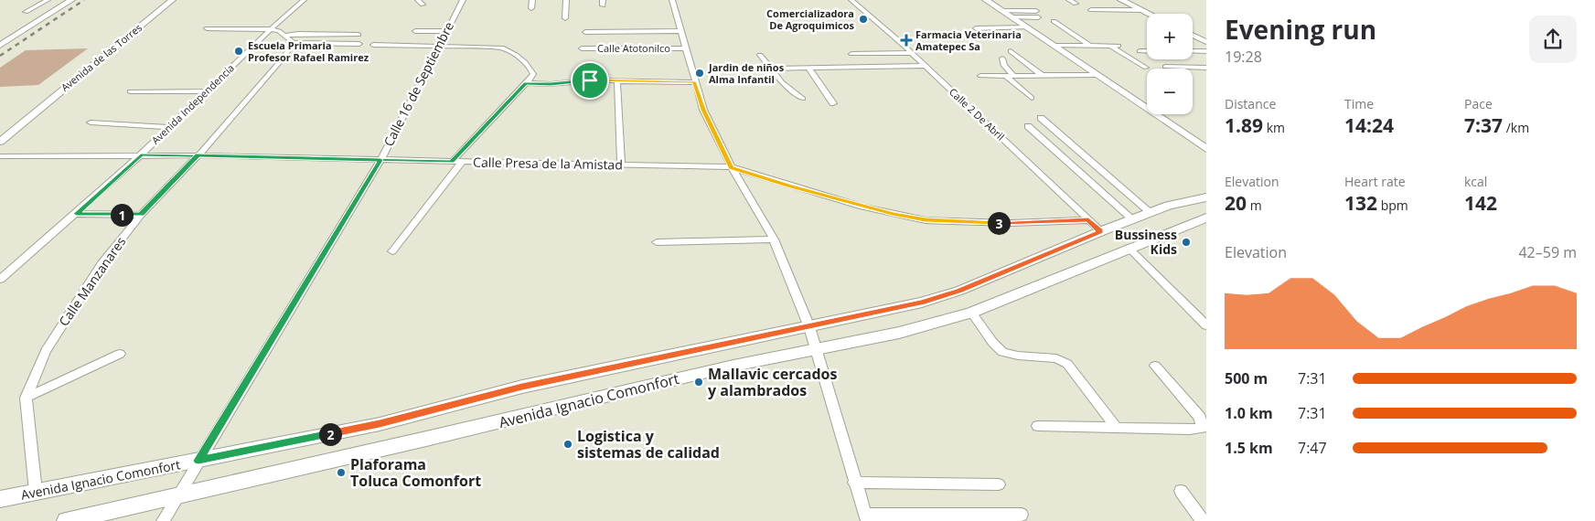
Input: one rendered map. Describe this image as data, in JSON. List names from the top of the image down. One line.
{"streets":{"main road":["Avenida de las Torres","Avenida Ignacio Comonfort"],"street":["Calle Atotonilco","Calle 16 de Septiembre","Avenida Independencia","Calle 2 De Abril","Calle Presa de la Amistad","Calle Manzanares"]},"crossings":[["Calle 16 de Septiembre","Calle Presa de la Amistad"],["Calle 16 de Septiembre","Avenida Ignacio Comonfort"],["Avenida Independencia","Calle Presa de la Amistad"],["Calle 2 De Abril","Calle Presa de la Amistad"],["Calle 2 De Abril","Avenida Ignacio Comonfort"],["Calle Presa de la Amistad","Calle Manzanares"],["Calle Manzanares","Avenida Ignacio Comonfort"]],"places":{"other":["Comercializadora De Agroquimicos","Escuela Primaria Profesor Rafael Ramirez","Jardin de niños Alma Infantil","Bussiness Kids","Mallavic cercados y alambrados","Logistica y sistemas de calidad","Plaforama Toluca Comonfort"],"health":["Farmacia Veterinaria Amatepec Sa"]},"page":{"heading":["Evening run","19:28"],"map_buttons":["+","−"],"stats":[["Distance","1.89 km"],["Time","14:24"],["Pace","7:37 /km"],["Elevation","20 m"],["Heart rate","132 bpm"],["kcal","142"]],"pins":["1","3","2"],"chart":["Elevation","42–59 m"],"list":[{"name":"500 m","note":"7:31"},{"name":"1.0 km","note":"7:31"},{"name":"1.5 km","note":"7:47"}]}}
